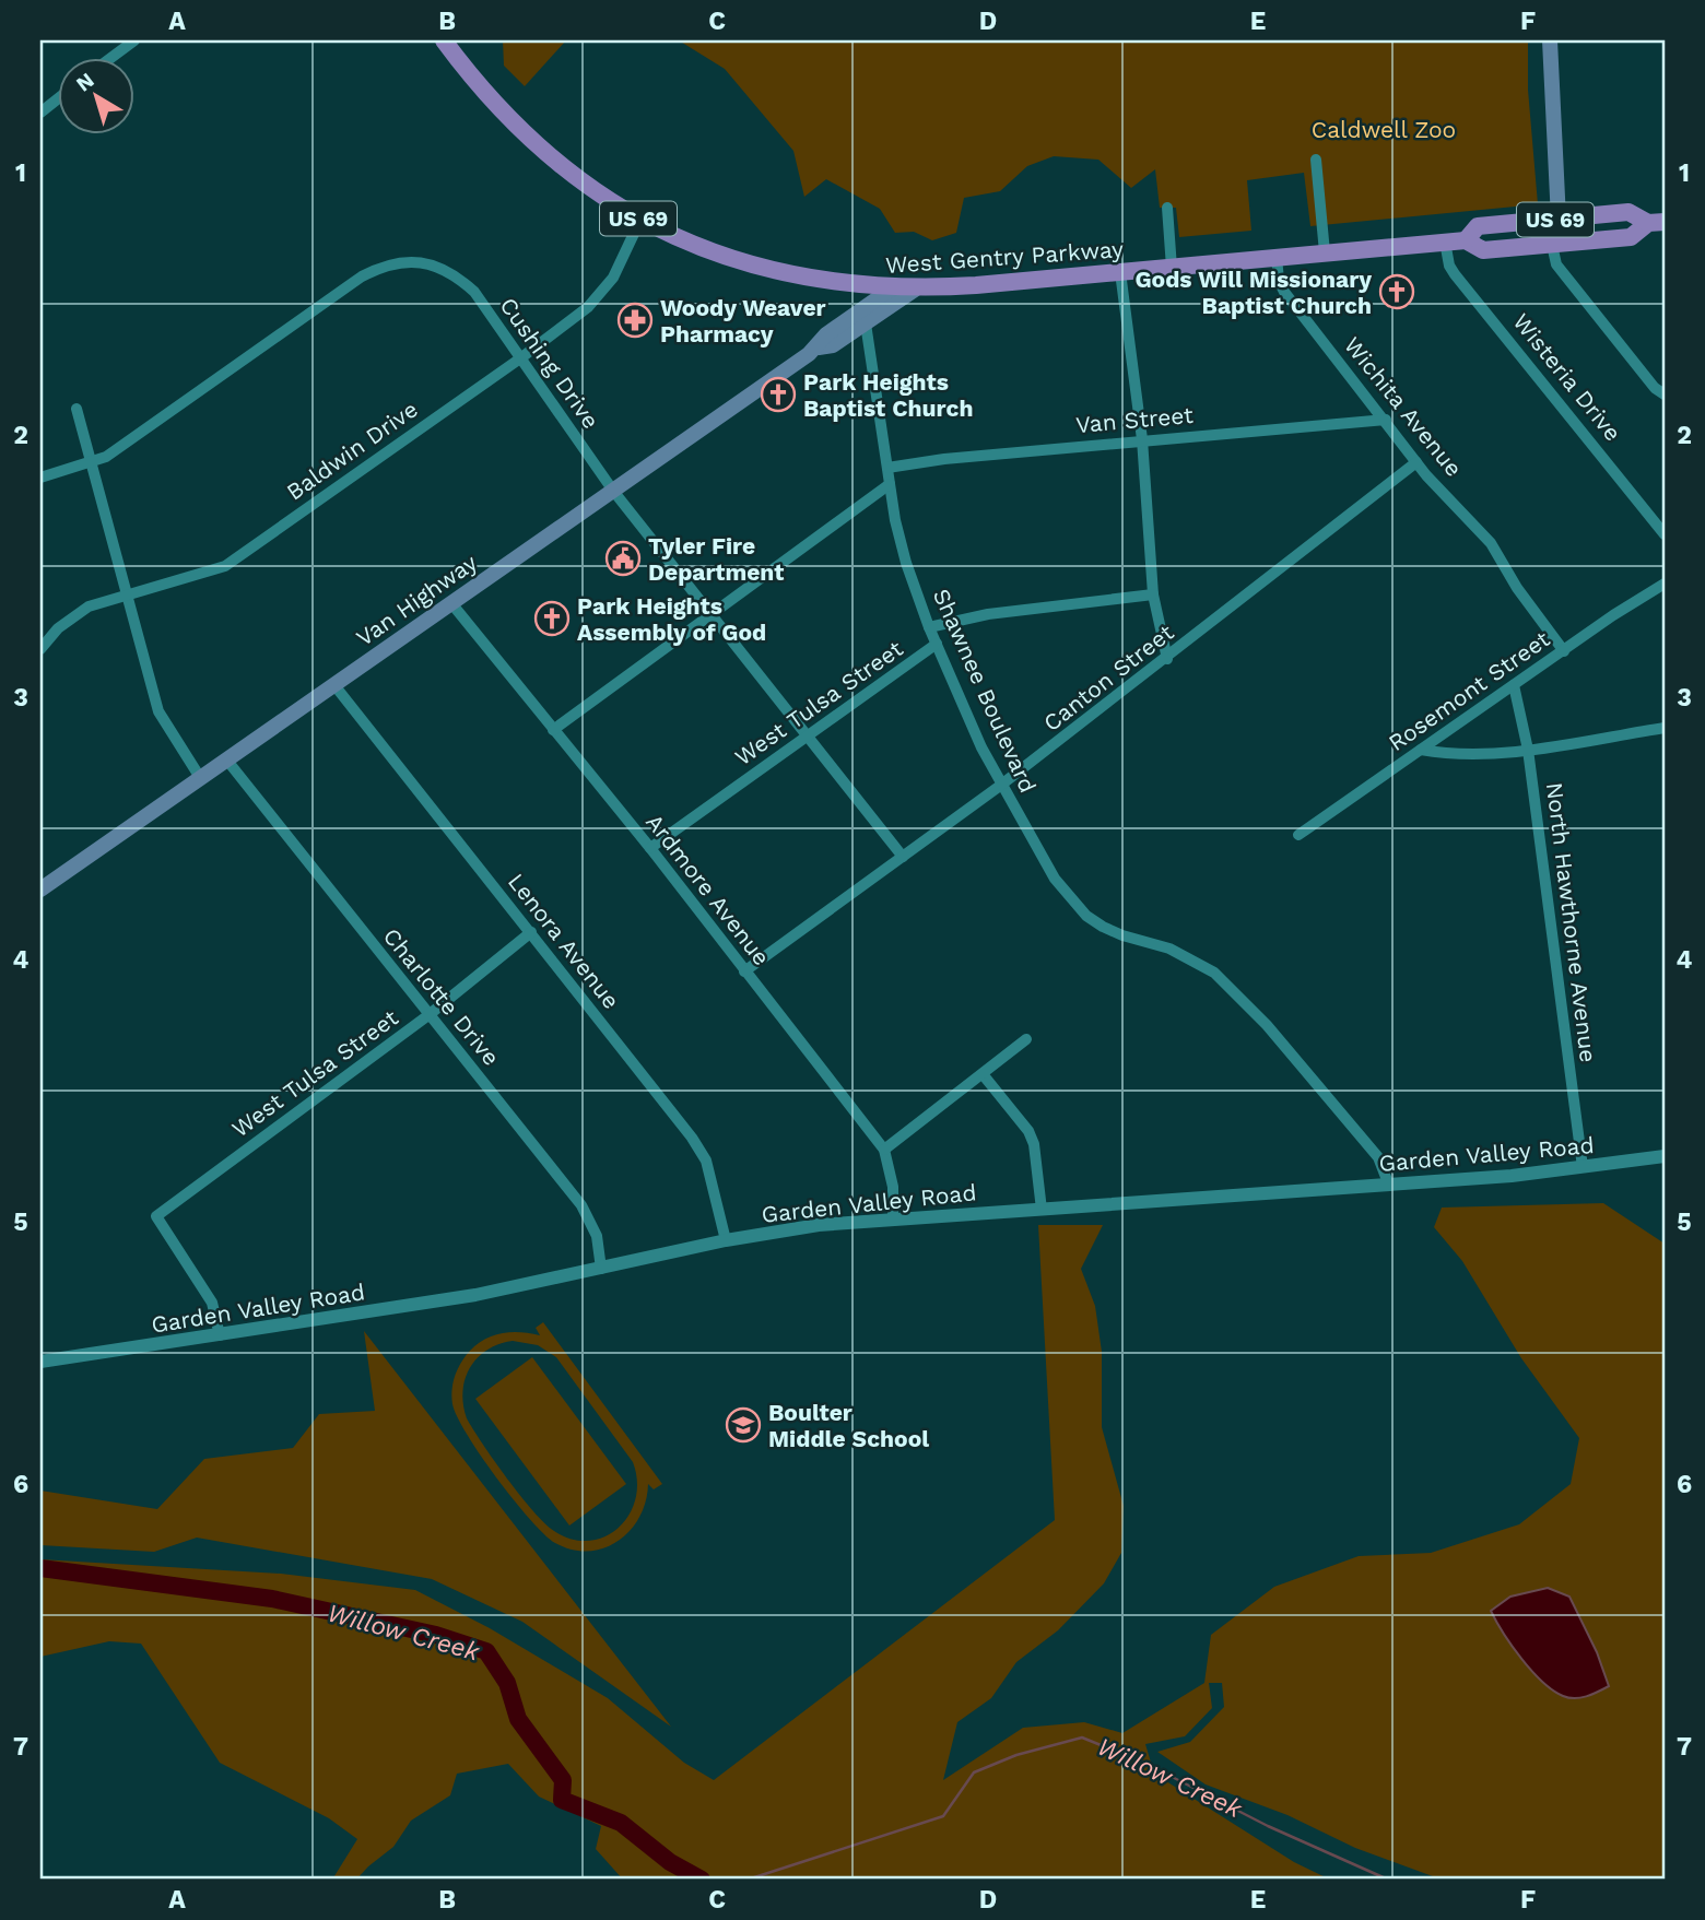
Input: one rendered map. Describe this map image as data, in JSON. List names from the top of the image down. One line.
{"streets":{"main road":["US 69","West Gentry Parkway","Van Highway"],"street":["Cushing Drive","Wisteria Drive","Wichita Avenue","Van Street","Baldwin Drive","Canton Street","Shawnee Boulevard","Rosemont Street","West Tulsa Street","Ardmore Avenue","North Hawthorne Avenue","Lenora Avenue","Charlotte Drive","Garden Valley Road"]},"crossings":[["West Gentry Parkway","Wisteria Drive"],["West Gentry Parkway","Wichita Avenue"],["West Gentry Parkway","Baldwin Drive"],["West Gentry Parkway","Van Highway"],["Cushing Drive","Baldwin Drive"],["Cushing Drive","Van Highway"],["Cushing Drive","Canton Street"],["Cushing Drive","West Tulsa Street"],["Wichita Avenue","Van Street"],["Wichita Avenue","Canton Street"],["Wichita Avenue","Rosemont Street"],["Van Street","Shawnee Boulevard"],["Van Highway","Shawnee Boulevard"],["Van Highway","Ardmore Avenue"],["Van Highway","Lenora Avenue"],["Van Highway","Charlotte Drive"],["Canton Street","Shawnee Boulevard"],["Canton Street","Ardmore Avenue"],["Shawnee Boulevard","West Tulsa Street"],["Shawnee Boulevard","Garden Valley Road"],["Rosemont Street","North Hawthorne Avenue"],["West Tulsa Street","Ardmore Avenue"],["West Tulsa Street","Lenora Avenue"],["West Tulsa Street","Charlotte Drive"],["West Tulsa Street","Garden Valley Road"],["Ardmore Avenue","Garden Valley Road"],["North Hawthorne Avenue","Garden Valley Road"],["Lenora Avenue","Garden Valley Road"],["Charlotte Drive","Garden Valley Road"]],"water":["Willow Creek"],"parks":["Caldwell Zoo"],"places":{"church":["Gods Will Missionary Baptist Church","Park Heights Baptist Church","Park Heights Assembly of God"],"pharmacy":["Woody Weaver Pharmacy"],"public building":["Tyler Fire Department"],"school or university":["Boulter Middle School"]},"north":"top left","grid":{"columns":["A","B","C","D","E","F"],"rows":["1","2","3","4","5","6","7"]}}
